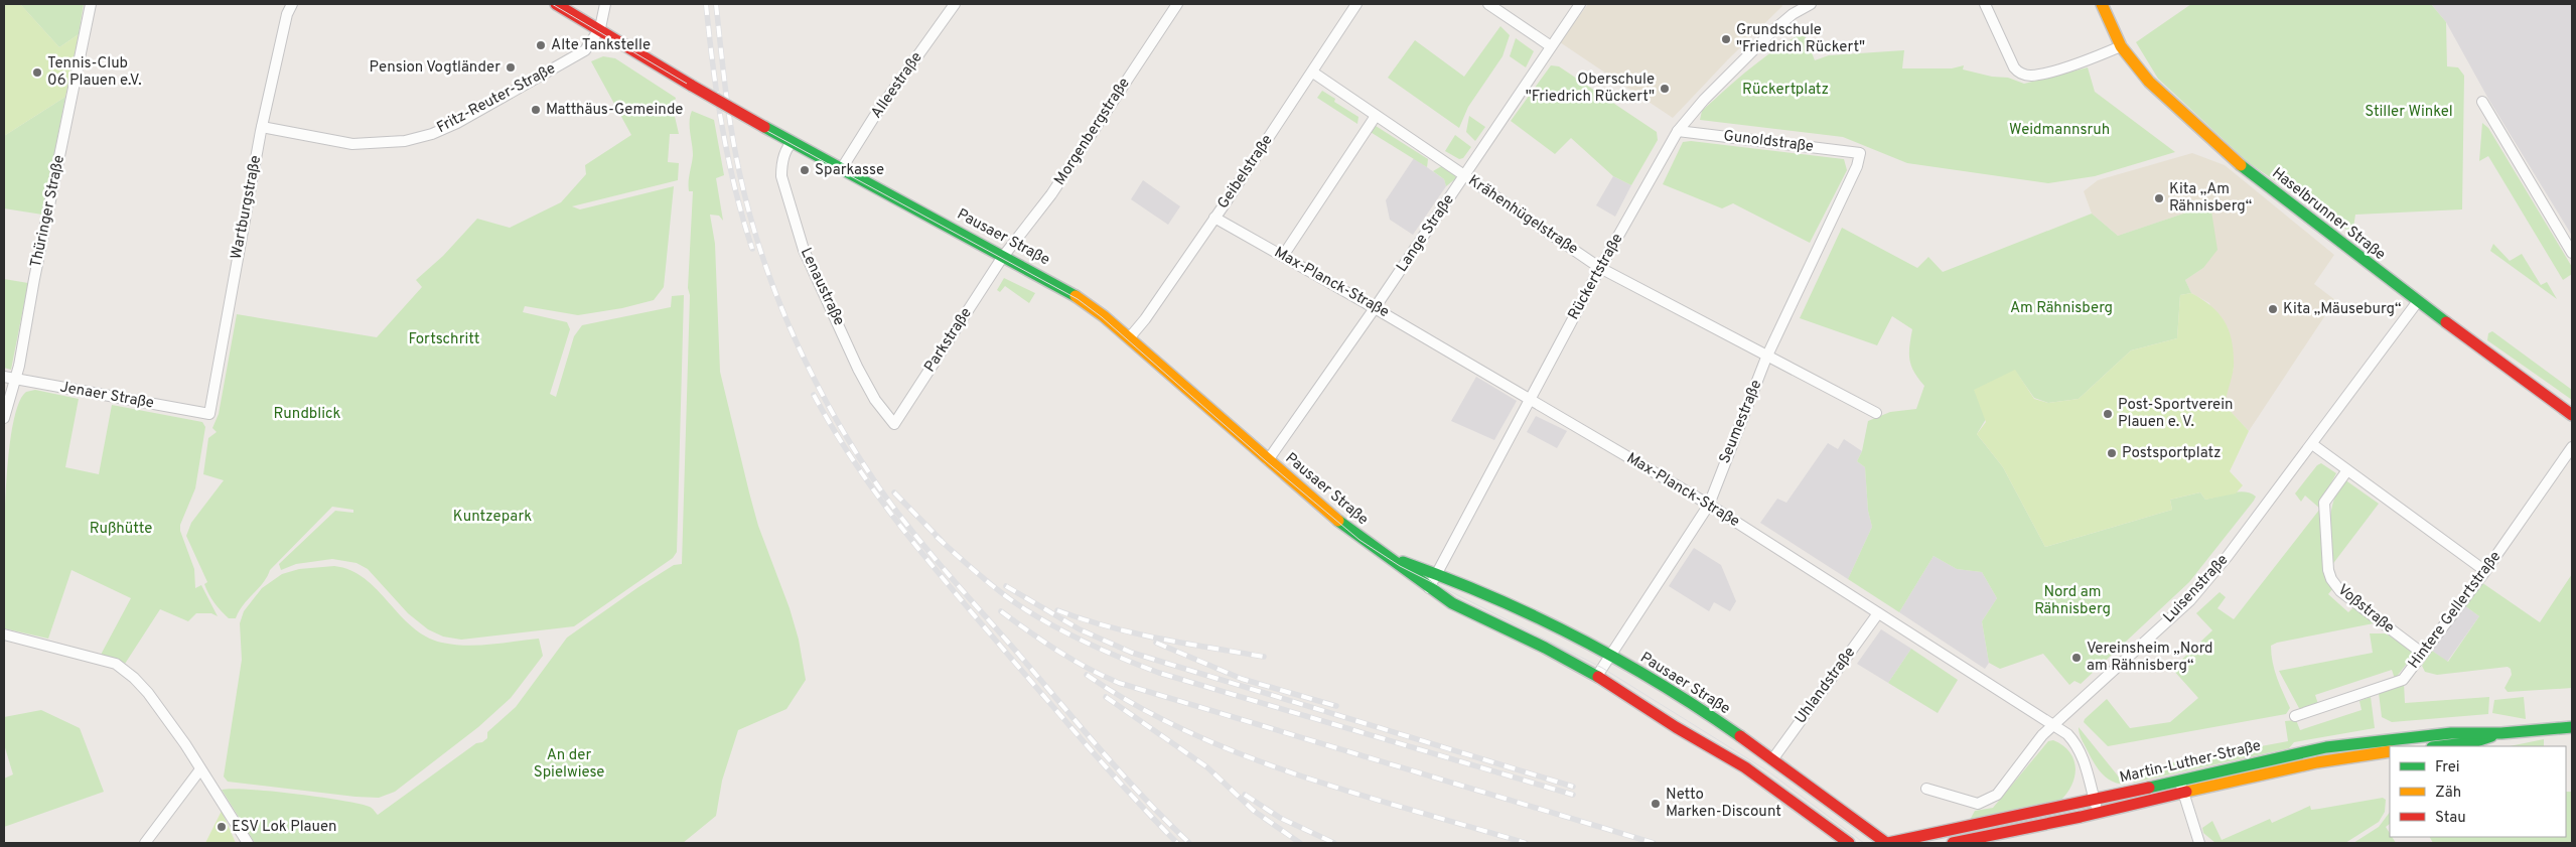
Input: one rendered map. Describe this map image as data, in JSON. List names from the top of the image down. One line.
{"streets":{"main road":["Haselbrunner Straße","Pausaer Straße","Martin-Luther-Straße"],"street":["Alleestraße","Fritz-Reuter-Straße","Morgenbergstraße","Gunoldstraße","Geibelstraße","Wartburgstraße","Thüringer Straße","Krähenhügelstraße","Lange Straße","Rückertstraße","Max-Planck-Straße","Lenaustraße","Parkstraße","Jenaer Straße","Seumestraße","Luisenstraße","Voßstraße","Hintere Gellertstraße","Uhlandstraße"]},"crossings":[["Alleestraße","Pausaer Straße"],["Fritz-Reuter-Straße","Wartburgstraße"],["Fritz-Reuter-Straße","Pausaer Straße"],["Morgenbergstraße","Pausaer Straße"],["Morgenbergstraße","Parkstraße"],["Gunoldstraße","Rückertstraße"],["Gunoldstraße","Seumestraße"],["Geibelstraße","Krähenhügelstraße"],["Geibelstraße","Pausaer Straße"],["Geibelstraße","Max-Planck-Straße"],["Wartburgstraße","Jenaer Straße"],["Thüringer Straße","Jenaer Straße"],["Haselbrunner Straße","Luisenstraße"],["Krähenhügelstraße","Lange Straße"],["Krähenhügelstraße","Rückertstraße"],["Krähenhügelstraße","Seumestraße"],["Lange Straße","Pausaer Straße"],["Lange Straße","Max-Planck-Straße"],["Pausaer Straße","Rückertstraße"],["Pausaer Straße","Lenaustraße"],["Pausaer Straße","Parkstraße"],["Pausaer Straße","Seumestraße"],["Pausaer Straße","Uhlandstraße"],["Pausaer Straße","Martin-Luther-Straße"],["Rückertstraße","Max-Planck-Straße"],["Max-Planck-Straße","Seumestraße"],["Max-Planck-Straße","Luisenstraße"],["Max-Planck-Straße","Uhlandstraße"],["Max-Planck-Straße","Martin-Luther-Straße"],["Lenaustraße","Parkstraße"],["Voßstraße","Hintere Gellertstraße"]],"parks":["Rückertplatz","Stiller Winkel","Weidmannsruh","Am Rähnisberg","Fortschritt","Rundblick","Kuntzepark","Rußhütte","Nord am Rähnisberg","An der Spielwiese"],"places":["Grundschule \"Friedrich Rückert\"","Alte Tankstelle","Pension Vogtländer","Tennis-Club 06 Plauen e.V.","Oberschule \"Friedrich Rückert\"","Matthäus-Gemeinde","Sparkasse","Kita „Am Rähnisberg“","Kita „Mäuseburg“","Post-Sportverein Plauen e. V.","Postsportplatz","Vereinsheim „Nord am Rähnisberg“","Netto Marken-Discount","ESV Lok Plauen"],"legend":["Frei","Zäh","Stau"]}
